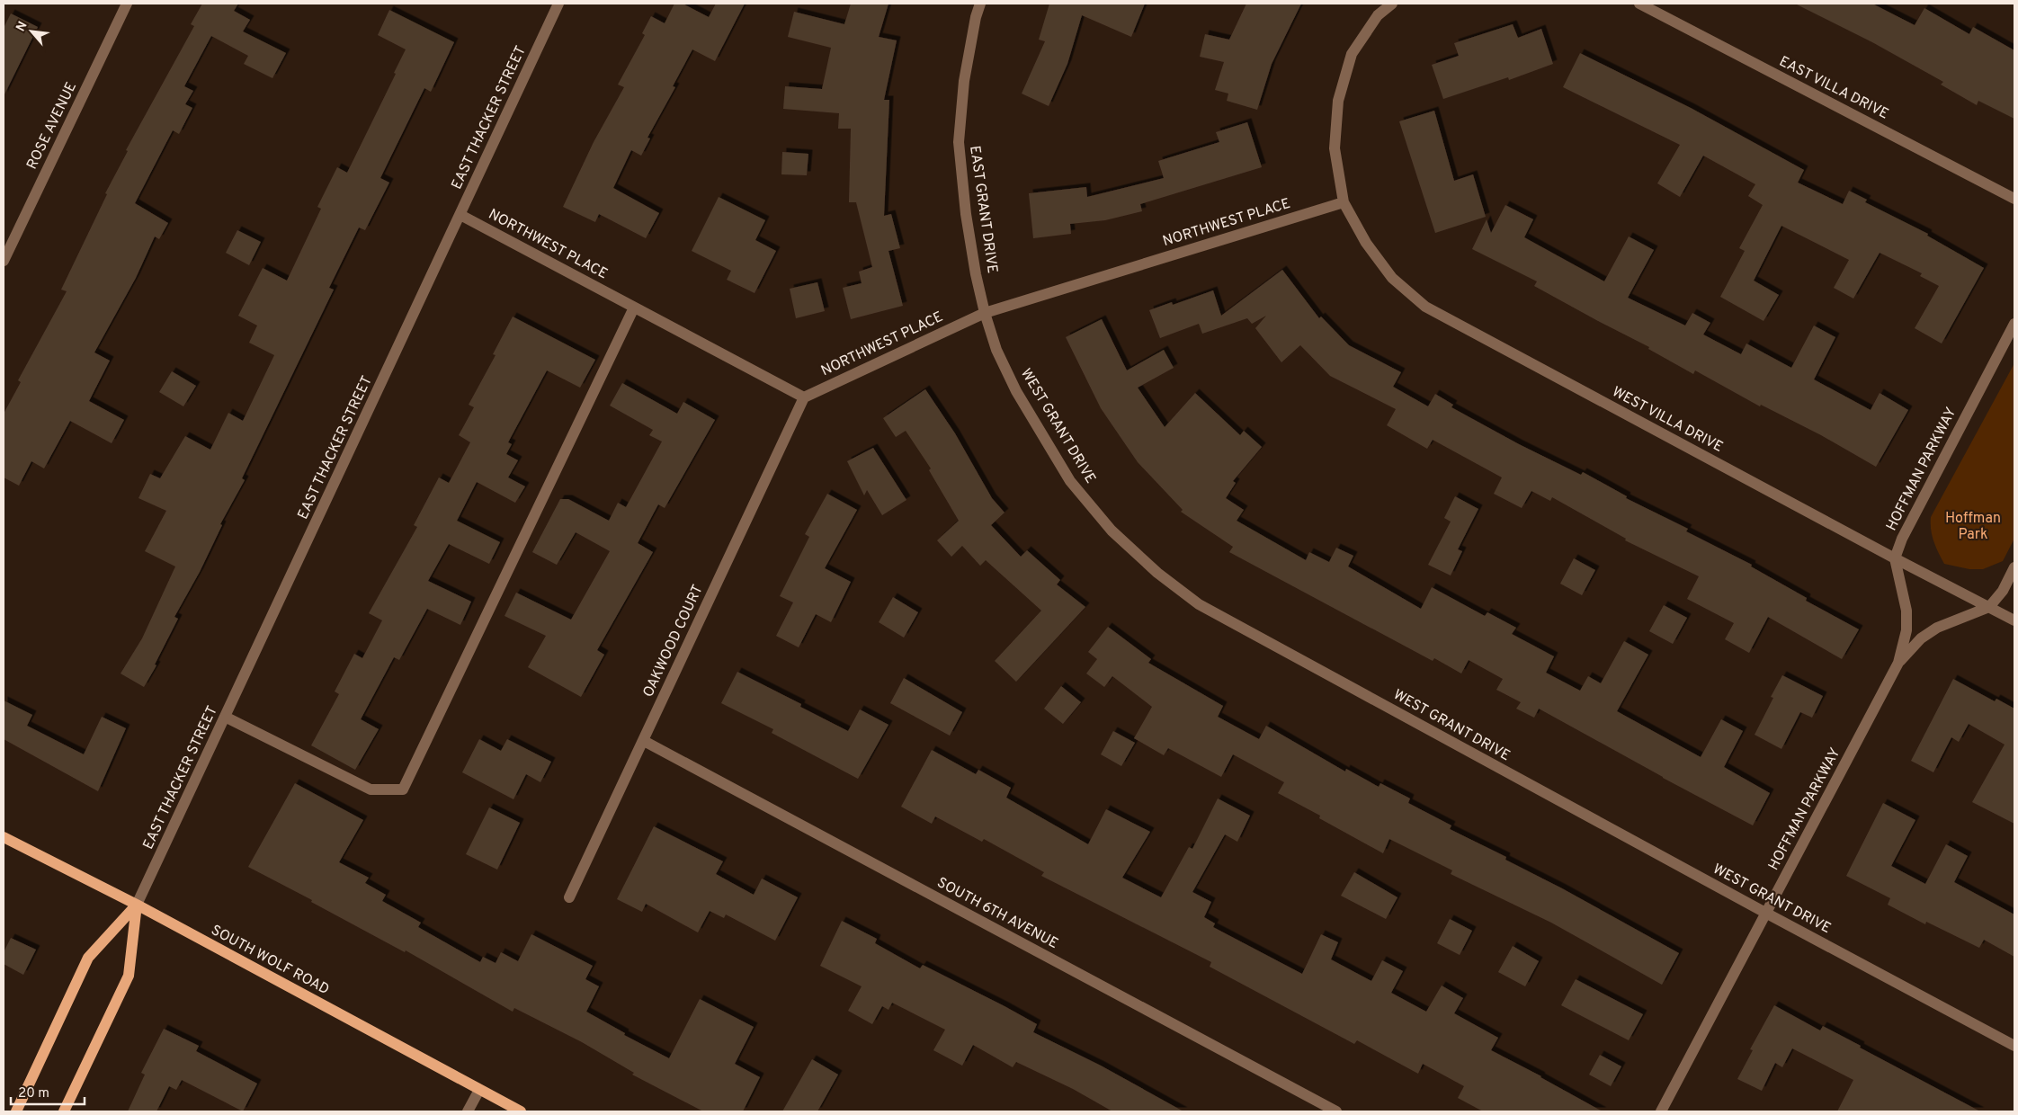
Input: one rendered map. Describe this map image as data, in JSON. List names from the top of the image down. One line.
{"streets":{"main road":["EAST THACKER STREET","SOUTH WOLF ROAD"],"street":["EAST VILLA DRIVE","ROSE AVENUE","EAST GRANT DRIVE","NORTHWEST PLACE","WEST VILLA DRIVE","WEST GRANT DRIVE","HOFFMAN PARKWAY","OAKWOOD COURT","SOUTH 6TH AVENUE"]},"crossings":[["EAST THACKER STREET","NORTHWEST PLACE"],["EAST THACKER STREET","SOUTH WOLF ROAD"],["EAST GRANT DRIVE","NORTHWEST PLACE"],["EAST GRANT DRIVE","WEST GRANT DRIVE"],["NORTHWEST PLACE","WEST VILLA DRIVE"],["NORTHWEST PLACE","WEST GRANT DRIVE"],["NORTHWEST PLACE","OAKWOOD COURT"],["WEST VILLA DRIVE","HOFFMAN PARKWAY"],["WEST GRANT DRIVE","HOFFMAN PARKWAY"],["OAKWOOD COURT","SOUTH 6TH AVENUE"]],"parks":["Hoffman Park"],"scale_bar":"20 m","north":"top left"}
